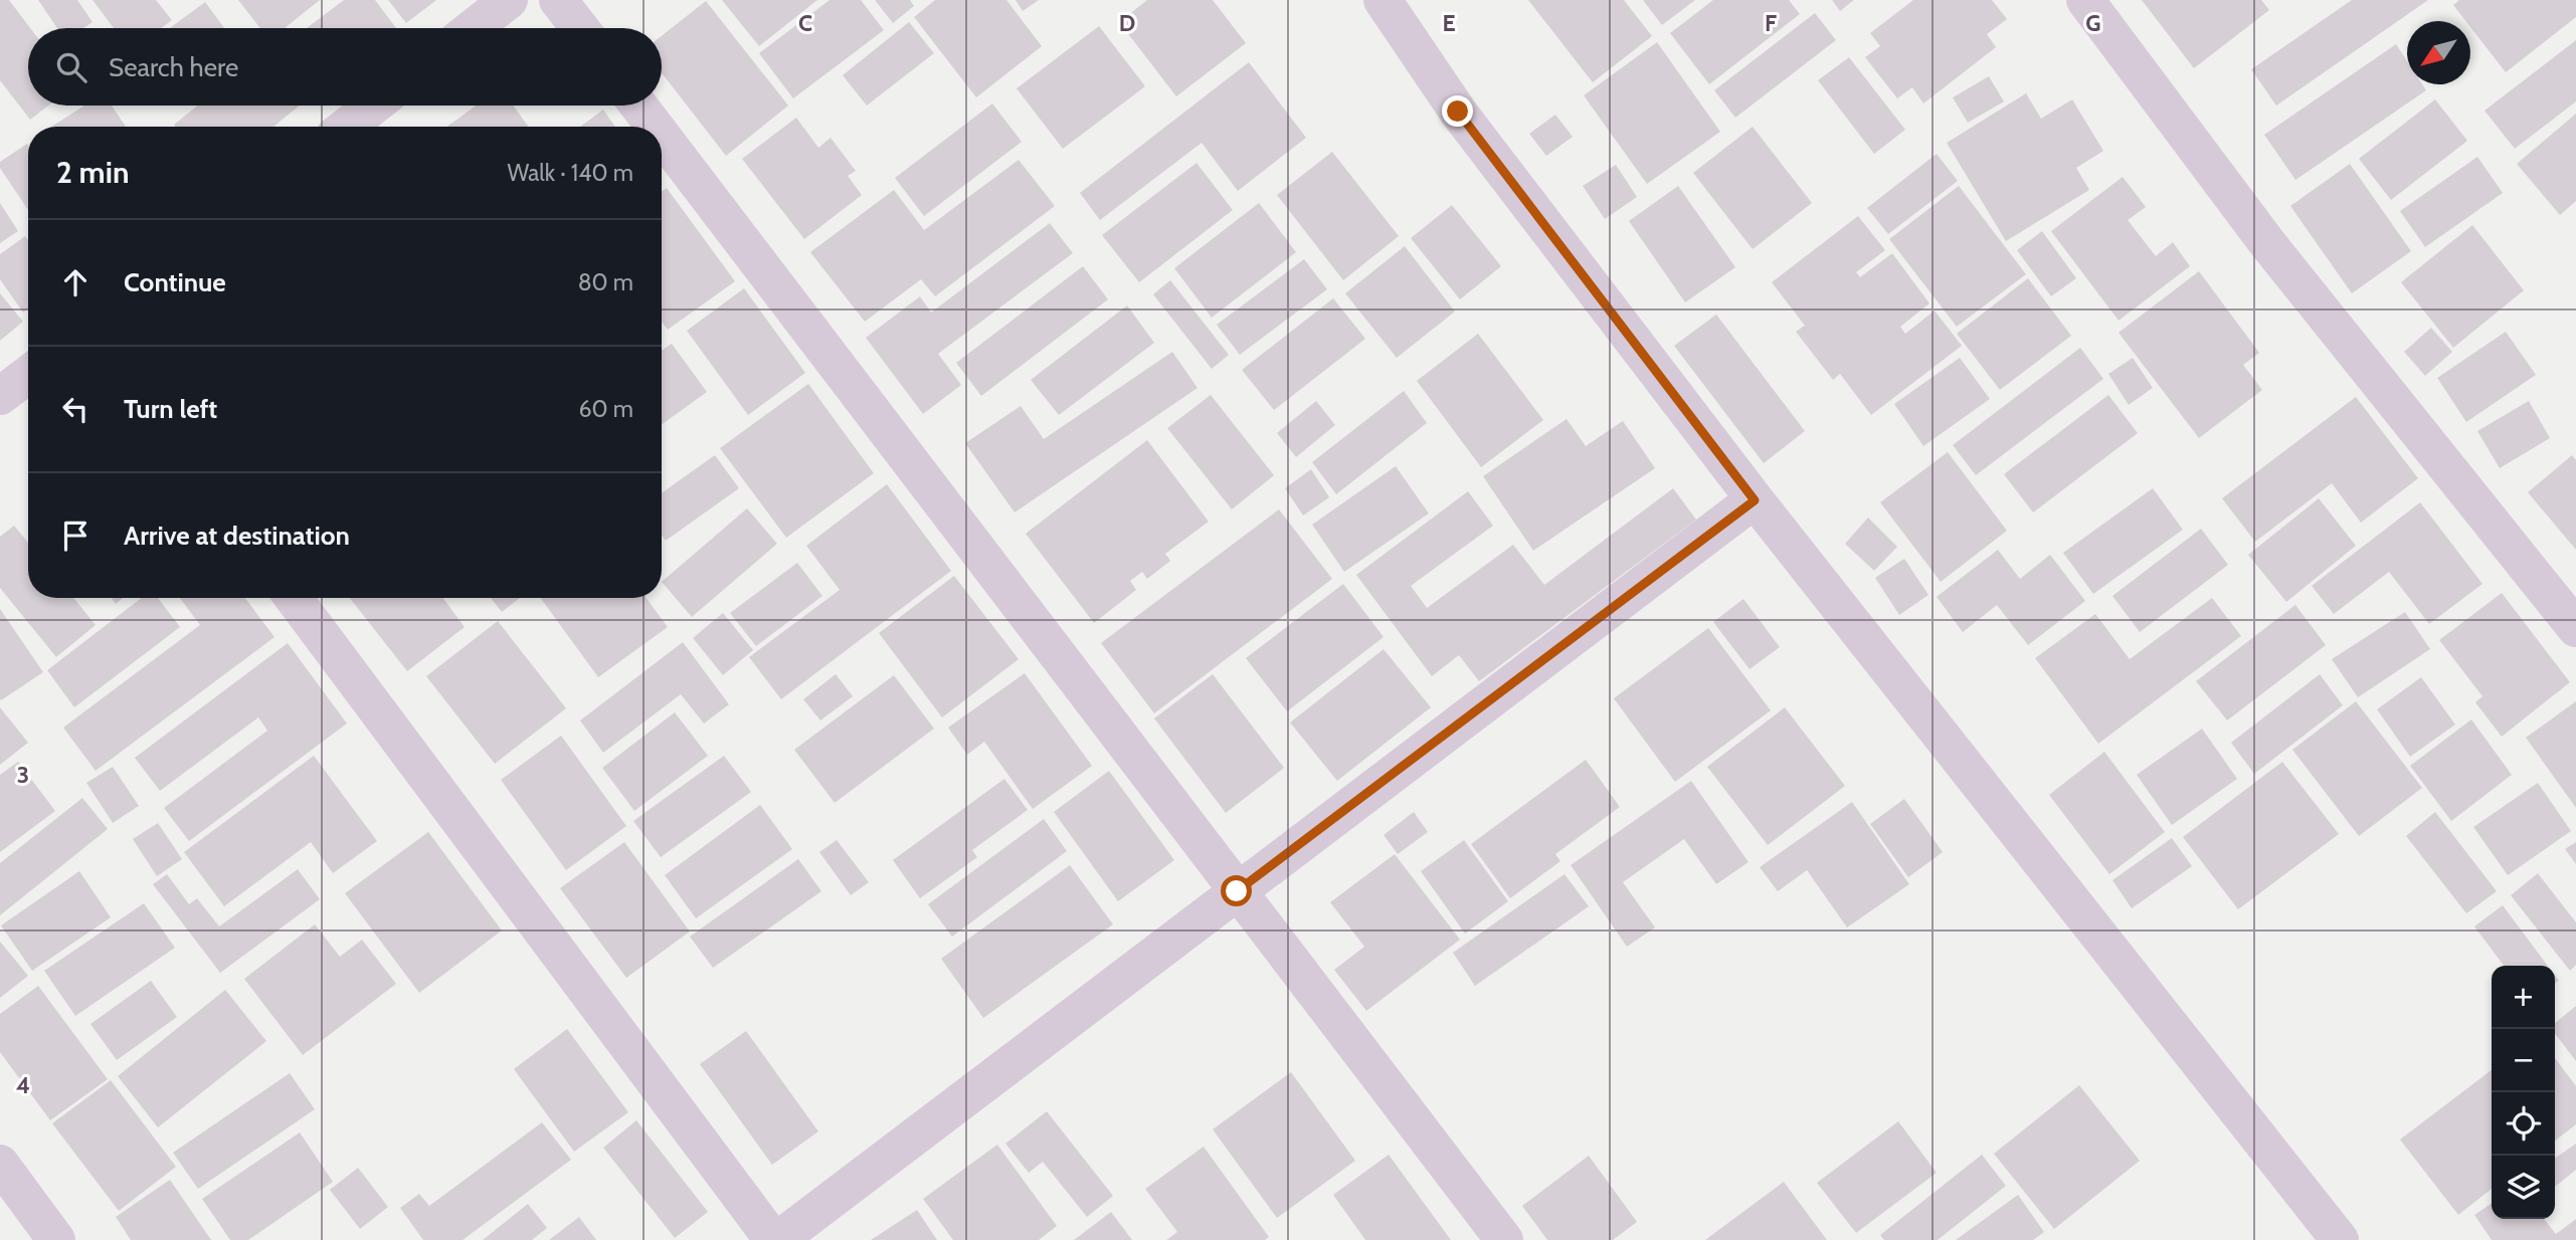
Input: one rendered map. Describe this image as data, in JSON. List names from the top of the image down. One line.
{"north":"bottom left","page":{"search":"Search here","heading":["2 min","Walk · 140 m"],"list":[["Continue","80 m"],["Turn left","60 m"],"Arrive at destination"],"map_buttons":["+","−"]},"grid":{"columns":["C","D","E","F","G"],"rows":["3","4"]}}
